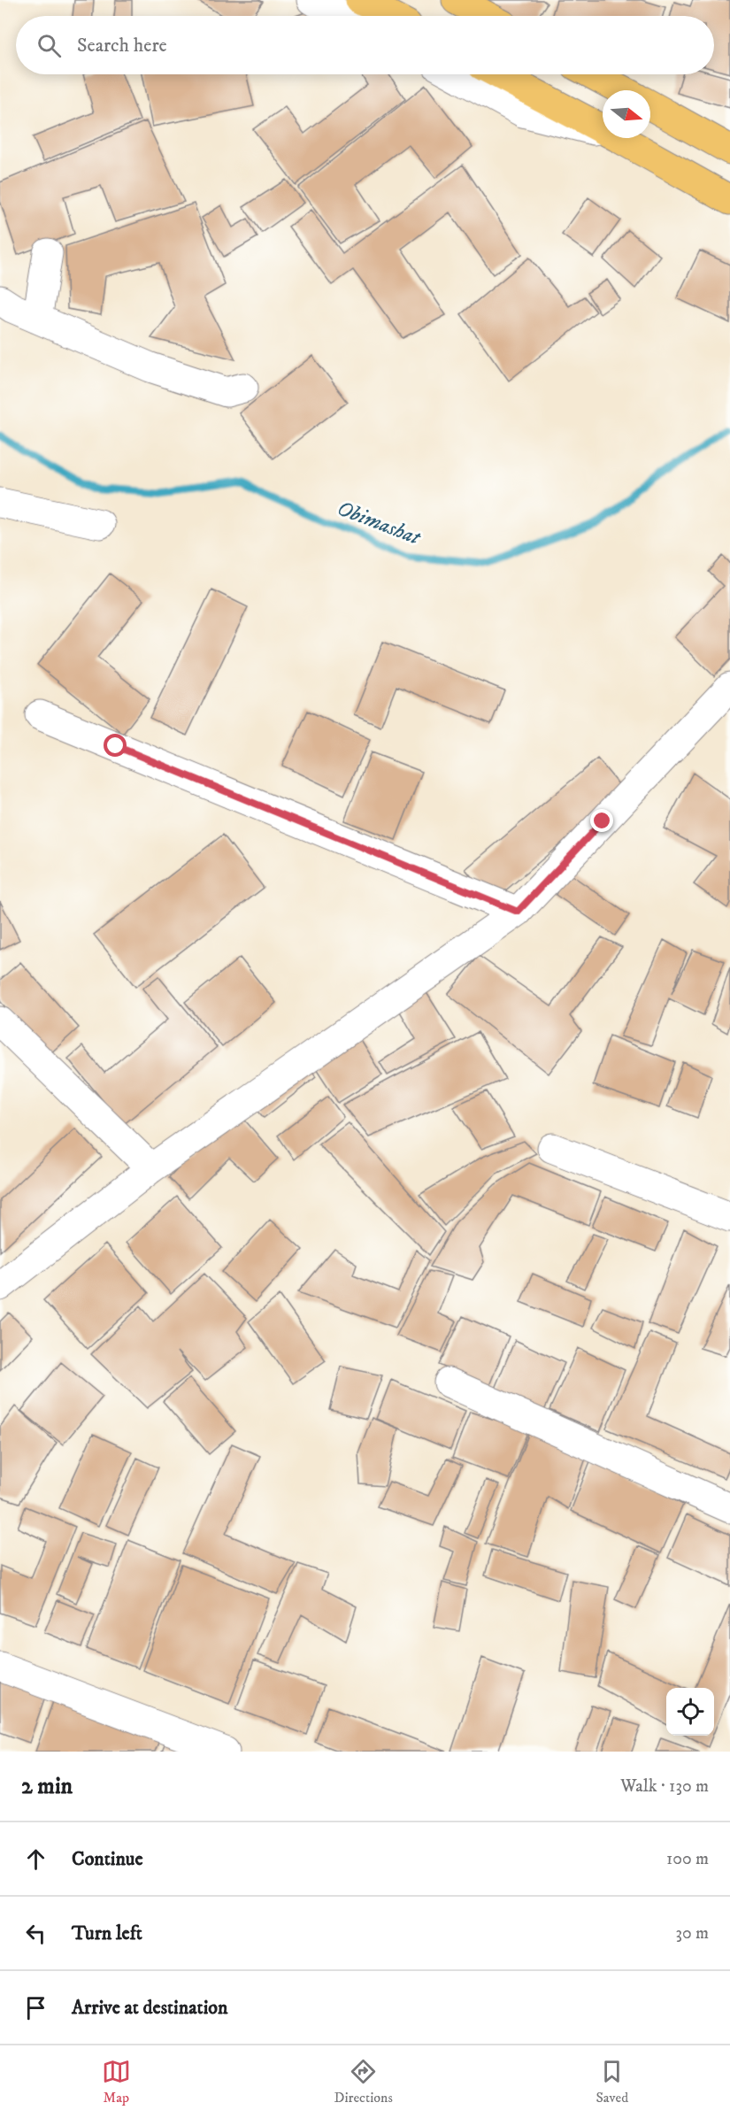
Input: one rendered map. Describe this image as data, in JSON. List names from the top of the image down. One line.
{"water":["Obimashat"],"north":"right","page":{"search":"Search here","heading":["2 min","Walk · 130 m"],"list":[["Continue","100 m"],["Turn left","30 m"],"Arrive at destination"],"nav":["Map","Directions","Saved"]}}
